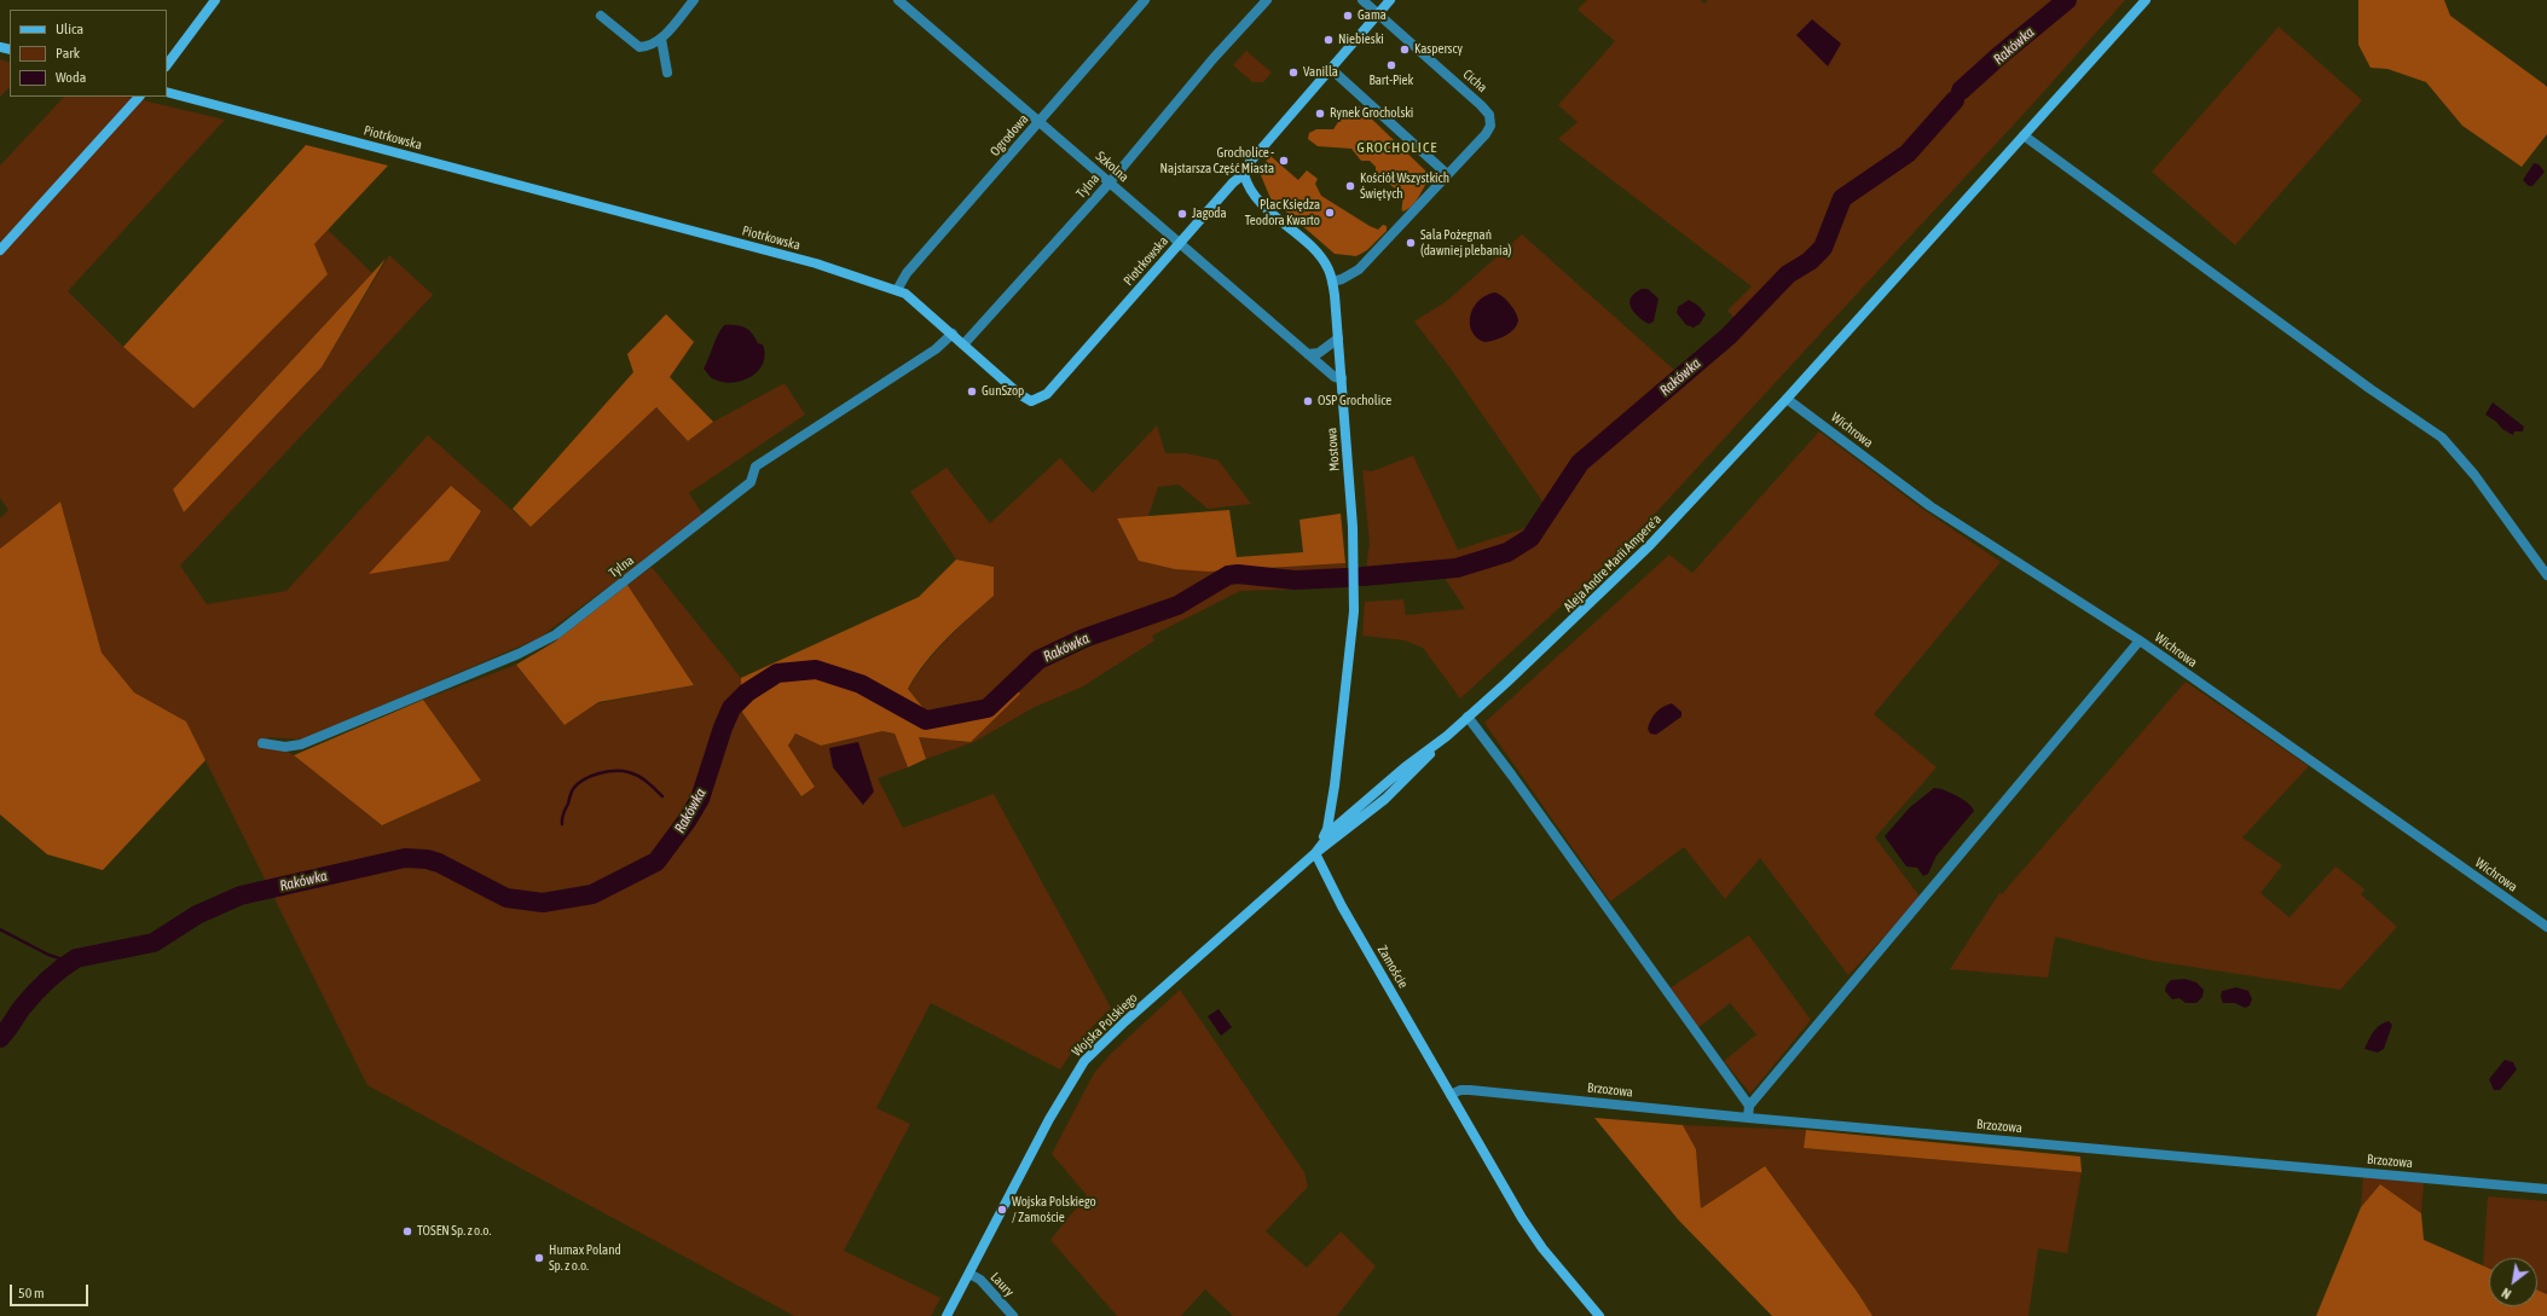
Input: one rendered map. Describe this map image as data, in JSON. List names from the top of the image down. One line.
{"streets":{"street":["Cicha","Ogrodowa","Piotrkowska","Szkolna","Tylna","Wichrowa","Mostowa","Aleja Andre Marii Ampere'a","Zamoście","Wojska Polskiego","Brzozowa","Laury"]},"crossings":[["Ogrodowa","Piotrkowska"],["Ogrodowa","Szkolna"],["Piotrkowska","Szkolna"],["Piotrkowska","Tylna"],["Szkolna","Tylna"],["Szkolna","Mostowa"],["Wichrowa","Aleja Andre Marii Ampere'a"],["Aleja Andre Marii Ampere'a","Zamoście"],["Aleja Andre Marii Ampere'a","Wojska Polskiego"],["Zamoście","Wojska Polskiego"],["Zamoście","Brzozowa"],["Wojska Polskiego","Laury"]],"districts":["GROCHOLICE"],"water":["Rakówka"],"places":["Gama","Niebieski","Kasperscy","Bart-Piek","Vanilla","Rynek Grocholski","Grocholice - Najstarsza Część Miasta","Kościół Wszystkich Świętych","Plac Księdza Teodora Kwarto","Jagoda","Sala Pożegnań (dawniej plebania)","GunSzop","OSP Grocholice","Wojska Polskiego / Zamoście","TOSEN Sp. z o.o.","Humax Poland Sp. z o.o."],"legend":["Ulica","Park","Woda"],"scale_bar":"50 m","north":"bottom left"}
